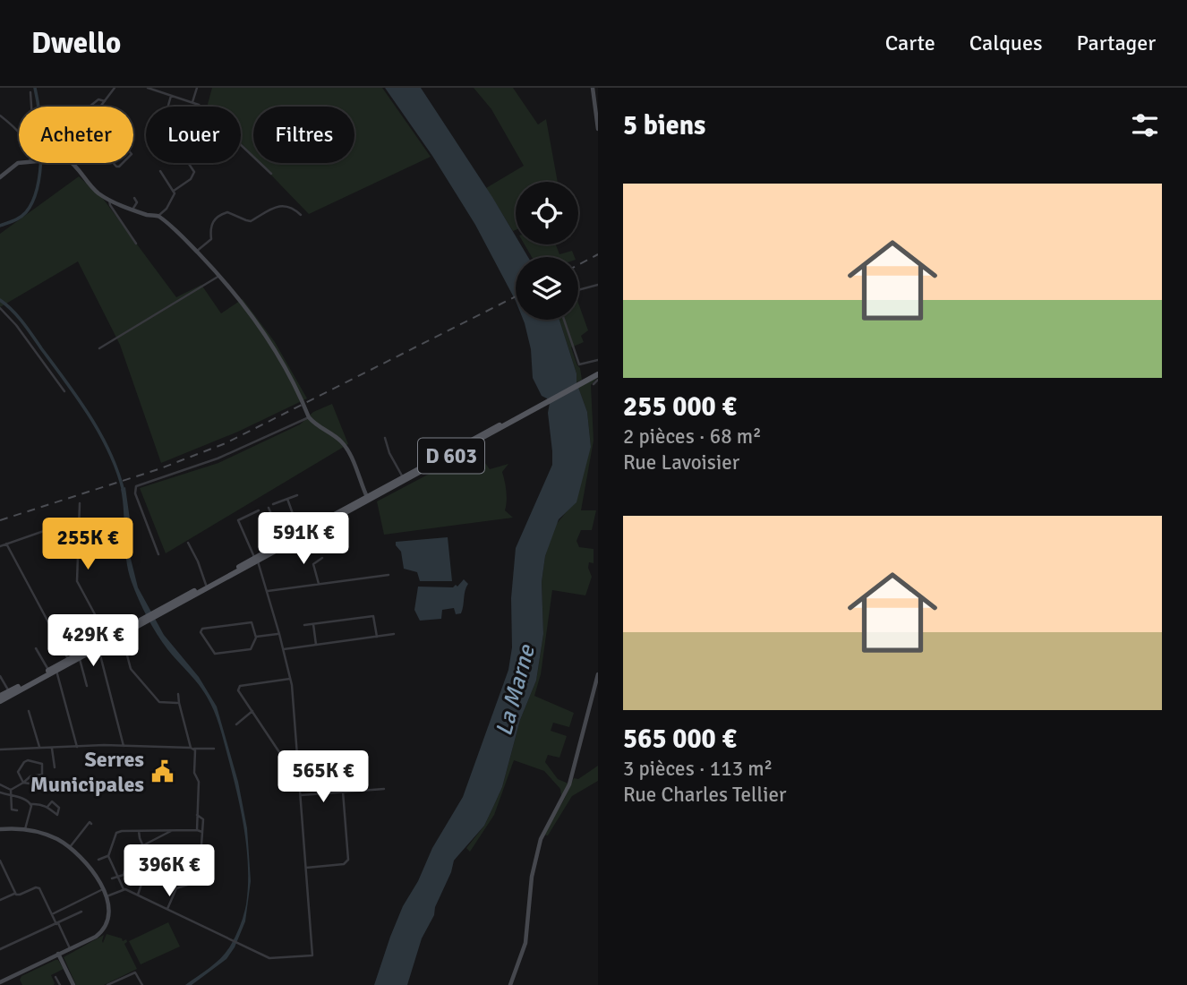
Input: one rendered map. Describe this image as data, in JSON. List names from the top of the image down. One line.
{"streets":{"main road":["D 603"]},"water":["La Marne"],"places":{"public building":["Serres Municipales"]},"page":{"header":"Dwello","nav":["Carte","Calques","Partager"],"heading":"5 biens","chip":["Acheter","Louer","Filtres"],"list":[{"name":"255 000 €","note":"2 pièces · 68 m² · Rue Lavoisier"},{"name":"565 000 €","note":"3 pièces · 113 m² · Rue Charles Tellier"}],"price":["591K €","255K €","429K €","565K €","396K €"]}}
